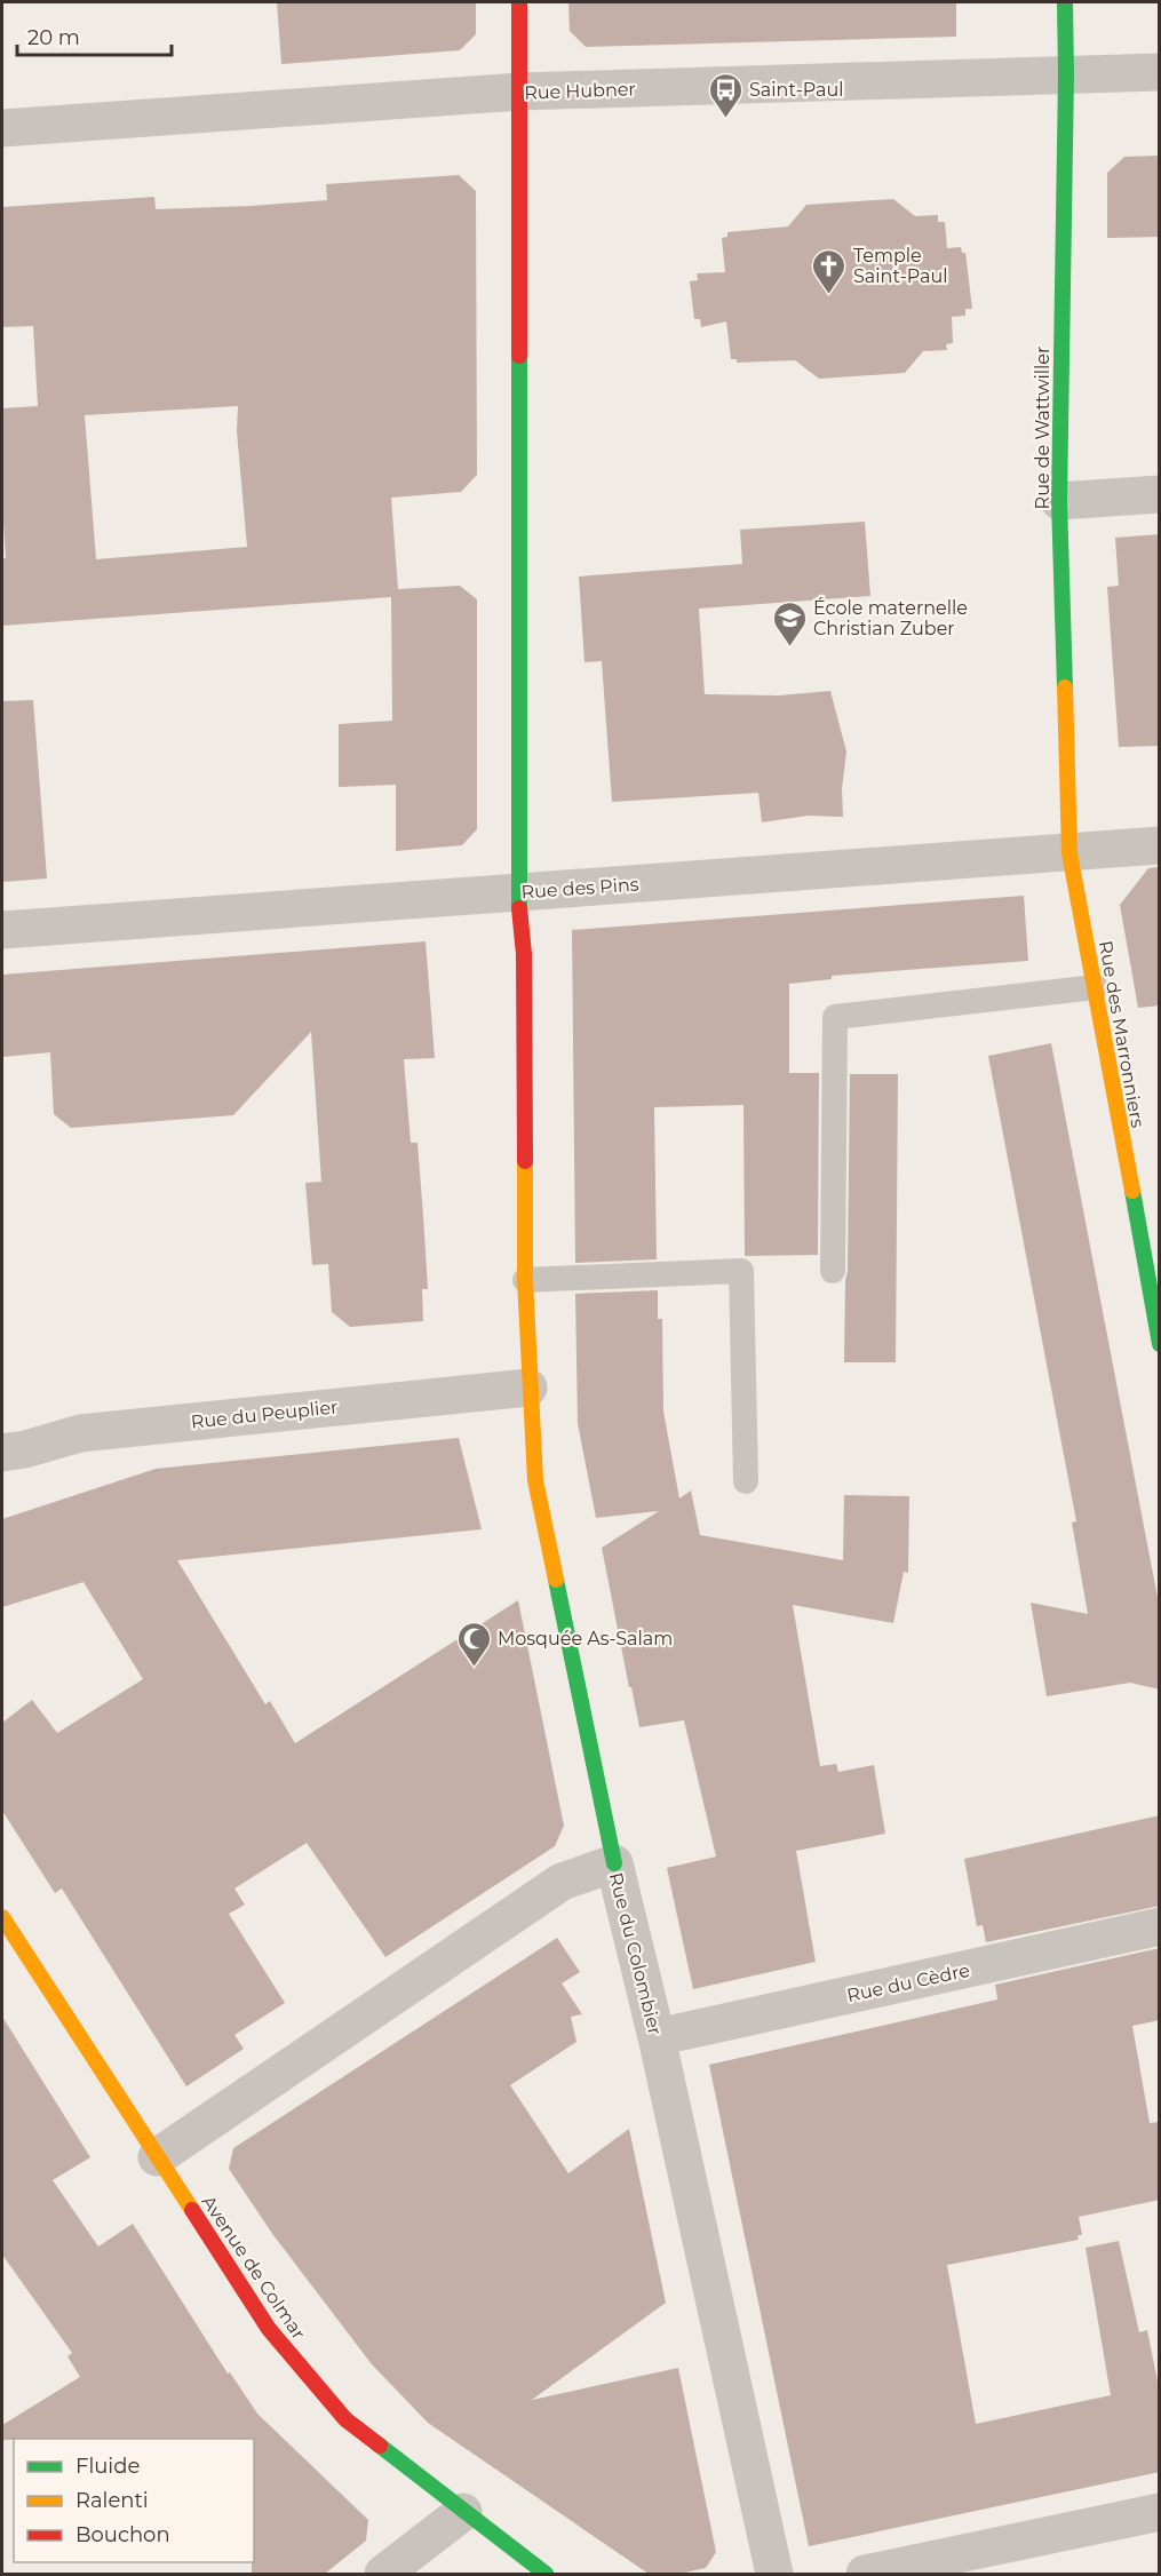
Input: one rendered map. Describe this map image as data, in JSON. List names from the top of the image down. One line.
{"streets":{"street":["Rue Hubner","Rue de Wattwiller","Rue des Pins","Rue des Marronniers","Rue du Peuplier","Rue du Colombier","Rue du Cèdre","Avenue de Colmar"]},"crossings":[["Rue Hubner","Rue de Wattwiller"],["Rue de Wattwiller","Rue des Pins"],["Rue de Wattwiller","Rue des Marronniers"],["Rue des Pins","Rue des Marronniers"],["Rue du Colombier","Rue du Cèdre"],["Rue du Colombier","Avenue de Colmar"]],"places":{"bus stop":["Saint-Paul"],"church":["Temple Saint-Paul"],"school or university":["École maternelle Christian Zuber"],"mosque":["Mosquée As-Salam"]},"legend":["Fluide","Ralenti","Bouchon"],"scale_bar":"20 m"}
